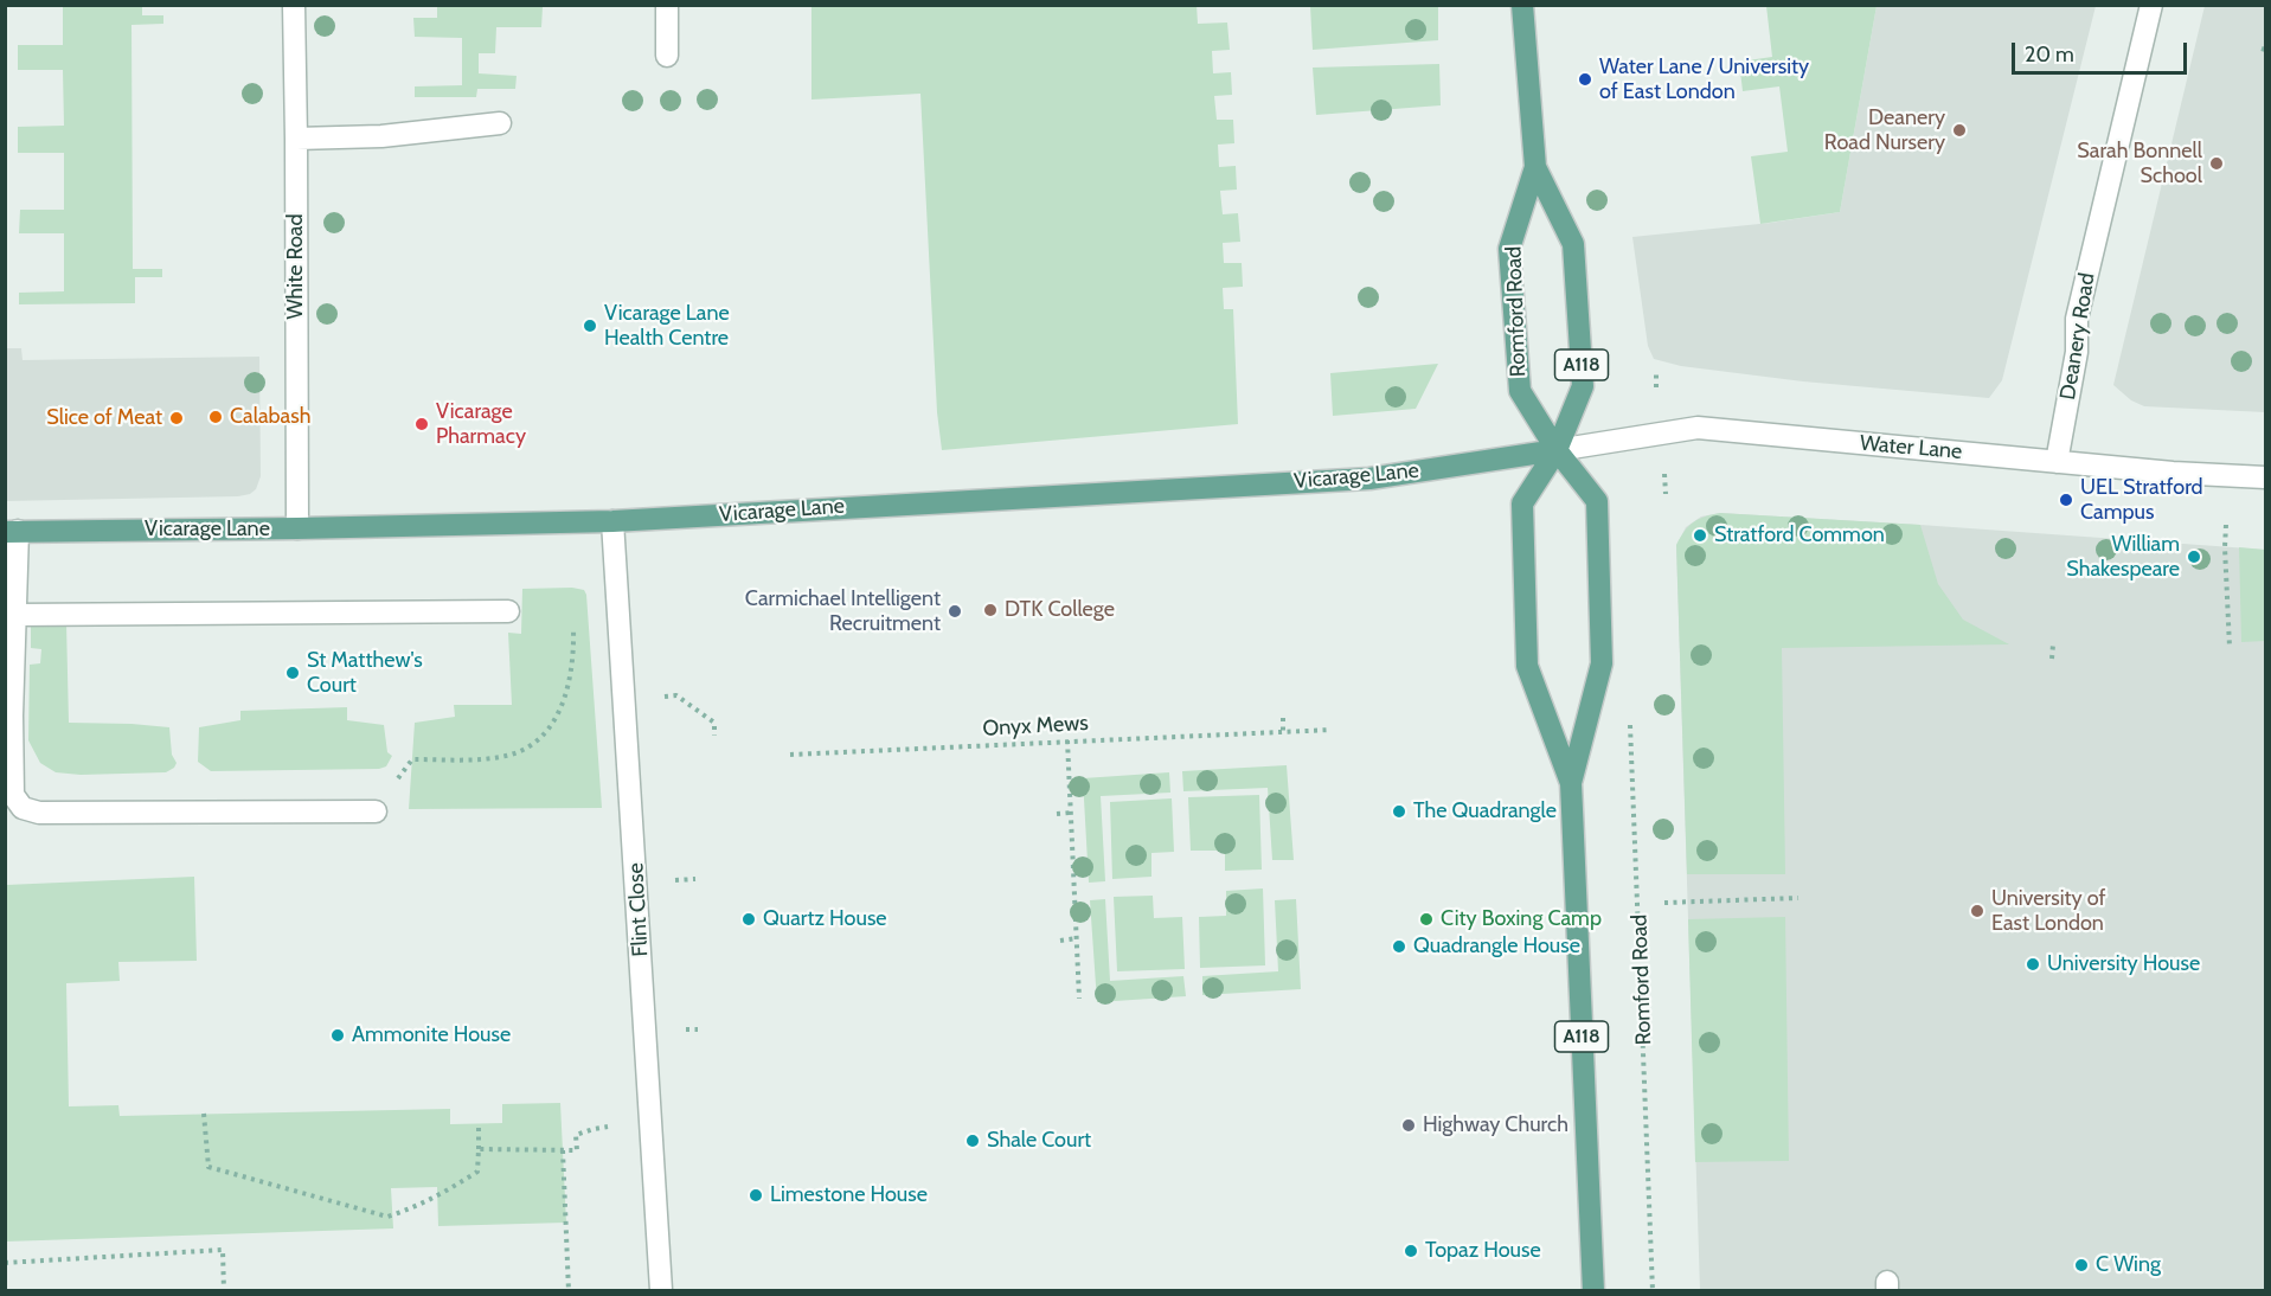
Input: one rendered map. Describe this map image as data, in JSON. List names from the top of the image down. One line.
{"streets":{"main road":["Romford Road","A118","Vicarage Lane"],"street":["White Road","Deanery Road","Water Lane","Flint Close"],"path":["Onyx Mews"]},"crossings":[["White Road","Vicarage Lane"],["Romford Road","Water Lane"],["Romford Road","Vicarage Lane"],["Deanery Road","Water Lane"],["Water Lane","Vicarage Lane"],["Vicarage Lane","Flint Close"]],"places":["Water Lane / University of East London","Deanery Road Nursery","Sarah Bonnell School","Vicarage Lane Health Centre","Calabash","Slice of Meat","Vicarage Pharmacy","UEL Stratford Campus","Stratford Common","William Shakespeare","DTK College","Carmichael Intelligent Recruitment","St Matthew's Court","The Quadrangle","University of East London","Quartz House","City Boxing Camp","Quadrangle House","University House","Ammonite House","Highway Church","Shale Court","Limestone House","Topaz House","C Wing"],"scale_bar":"20 m"}
